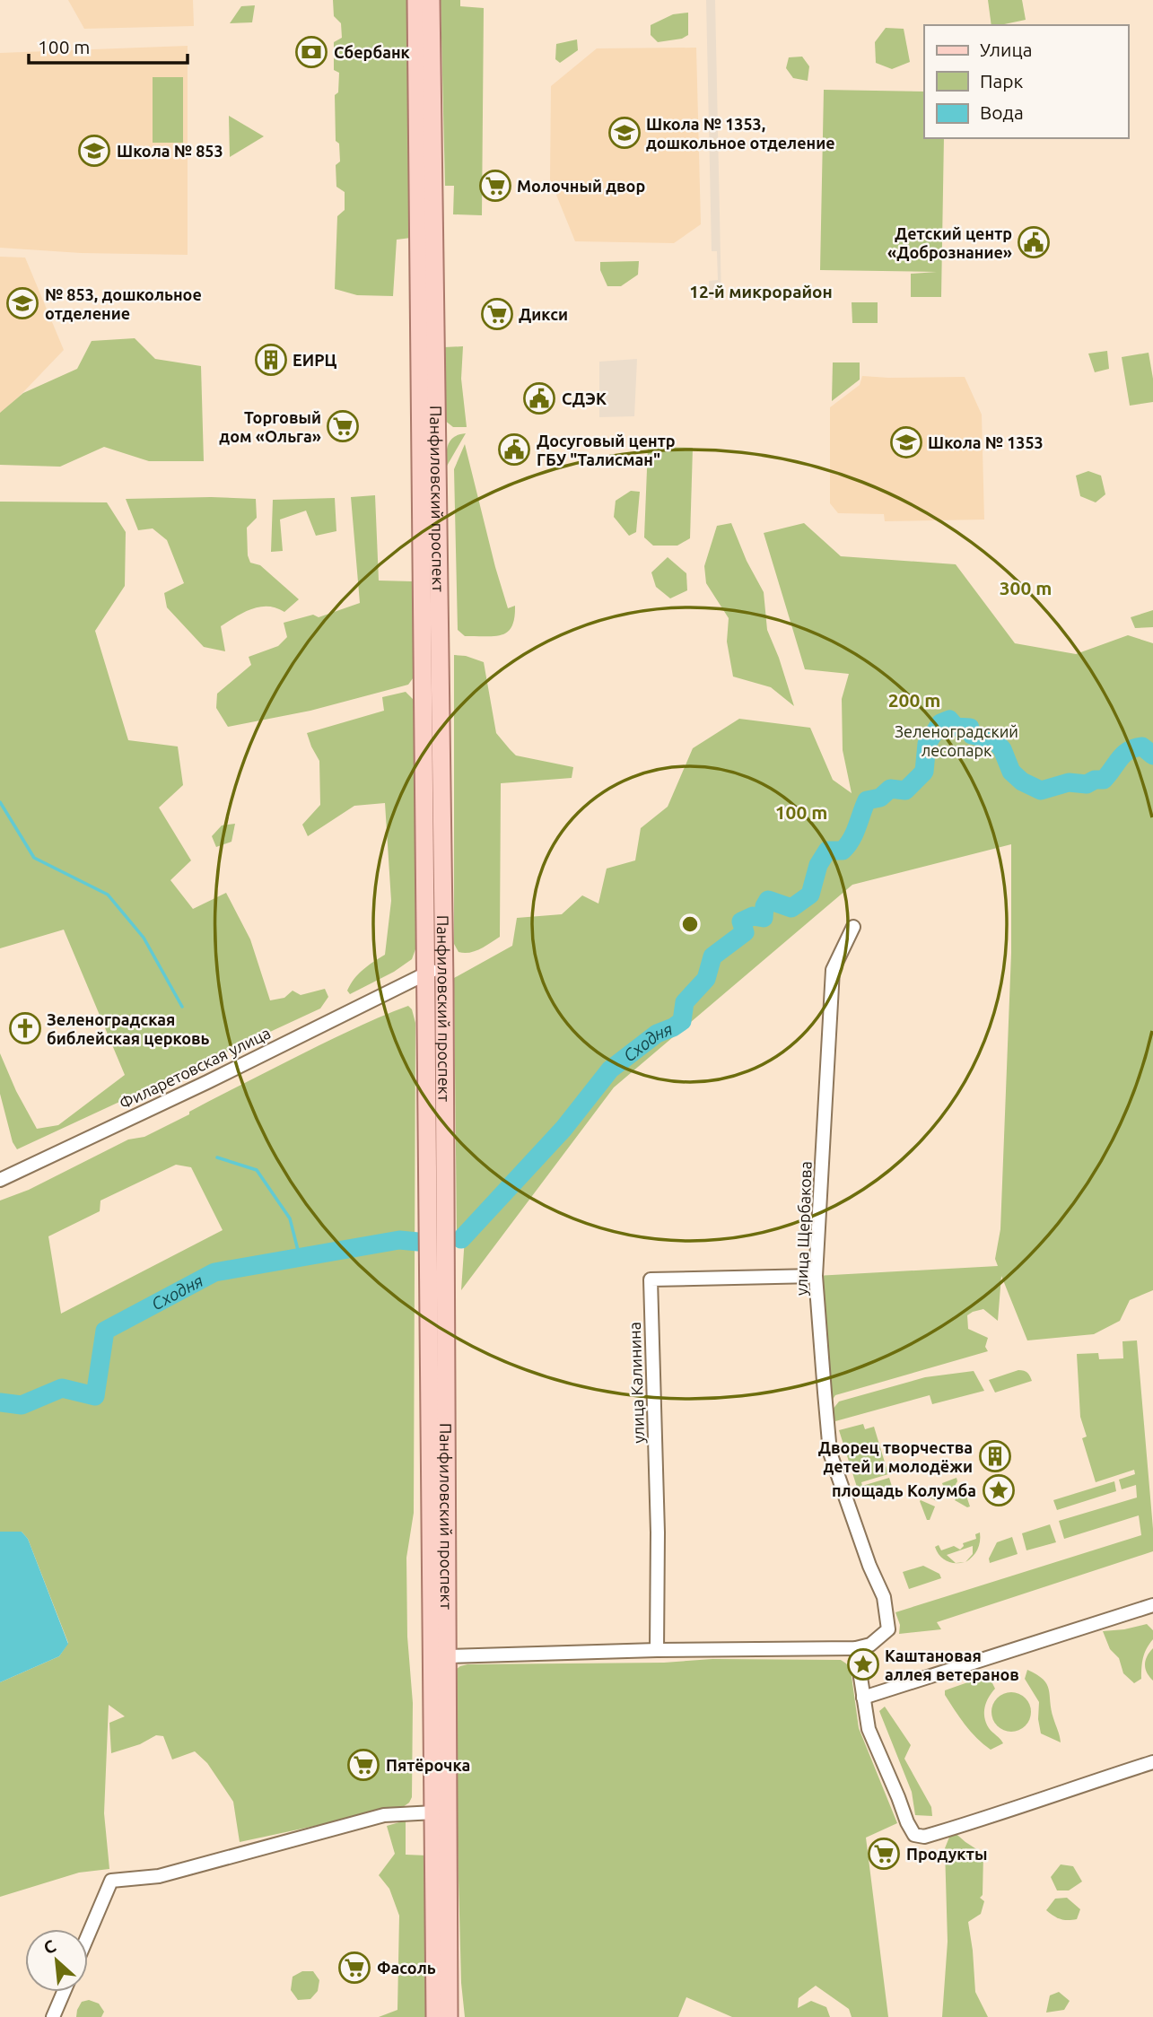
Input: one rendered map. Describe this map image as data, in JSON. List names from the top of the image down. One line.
{"streets":{"main road":["Панфиловский проспект"],"street":["Филаретовская улица","улица Щербакова","улица Калинина"]},"crossings":[["Панфиловский проспект","Филаретовская улица"],["улица Щербакова","улица Калинина"]],"districts":["12-й микрорайон"],"water":["Сходня"],"parks":["Зеленоградский лесопарк"],"places":{"bank":["Сбербанк"],"school or university":["Школа № 1353, дошкольное отделение","Школа № 853","№ 853, дошкольное отделение","Школа № 1353"],"supermarket":["Молочный двор","Дикси","Торговый дом «Ольга»","Пятёрочка","Продукты","Фасоль"],"public building":["Детский центр «Добрознание»","СДЭК","Досуговый центр ГБУ \"Талисман\""],"building":["ЕИРЦ","Дворец творчества детей и молодёжи"],"church":["Зеленоградская библейская церковь"],"place":["площадь Колумба","Каштановая аллея ветеранов"]},"legend":["Улица","Парк","Вода"],"scale_bar":"100 m","north":"top left","rings":["300 m","200 m","100 m"]}
